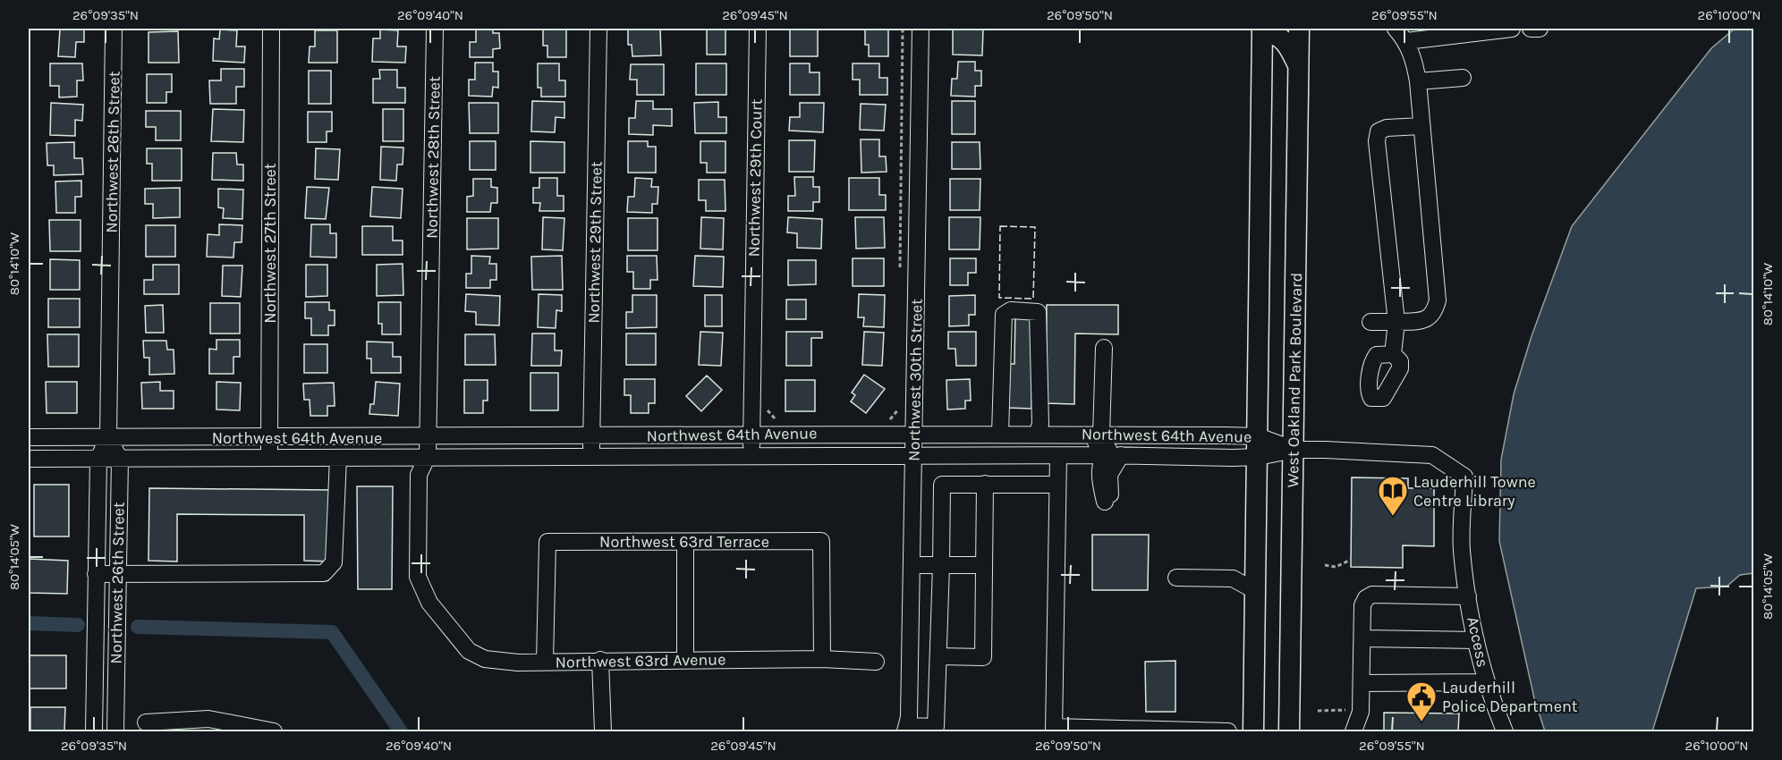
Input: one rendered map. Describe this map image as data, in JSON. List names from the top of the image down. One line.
{"streets":{"main road":["West Oakland Park Boulevard"],"street":["Northwest 26th Street","Northwest 28th Street","Northwest 29th Court","Northwest 29th Street","Northwest 27th Street","Northwest 30th Street","Northwest 64th Avenue","Northwest 63rd Terrace","Access","Northwest 63rd Avenue"]},"crossings":[["Northwest 26th Street","Northwest 64th Avenue"],["Northwest 28th Street","Northwest 64th Avenue"],["Northwest 28th Street","Northwest 63rd Avenue"],["Northwest 29th Court","Northwest 64th Avenue"],["Northwest 29th Street","Northwest 64th Avenue"],["Northwest 27th Street","Northwest 64th Avenue"],["Northwest 30th Street","Northwest 64th Avenue"],["West Oakland Park Boulevard","Northwest 64th Avenue"],["West Oakland Park Boulevard","Access"],["Northwest 64th Avenue","Access"],["Northwest 63rd Terrace","Northwest 63rd Avenue"]],"places":{"library":["Lauderhill Towne Centre Library"],"public building":["Lauderhill Police Department"]},"coordinates":["26°09'35\"N","26°09'40\"N","26°09'45\"N","26°09'50\"N","26°09'55\"N","26°10'00\"N","80°14'10\"W","80°14'05\"W"]}
